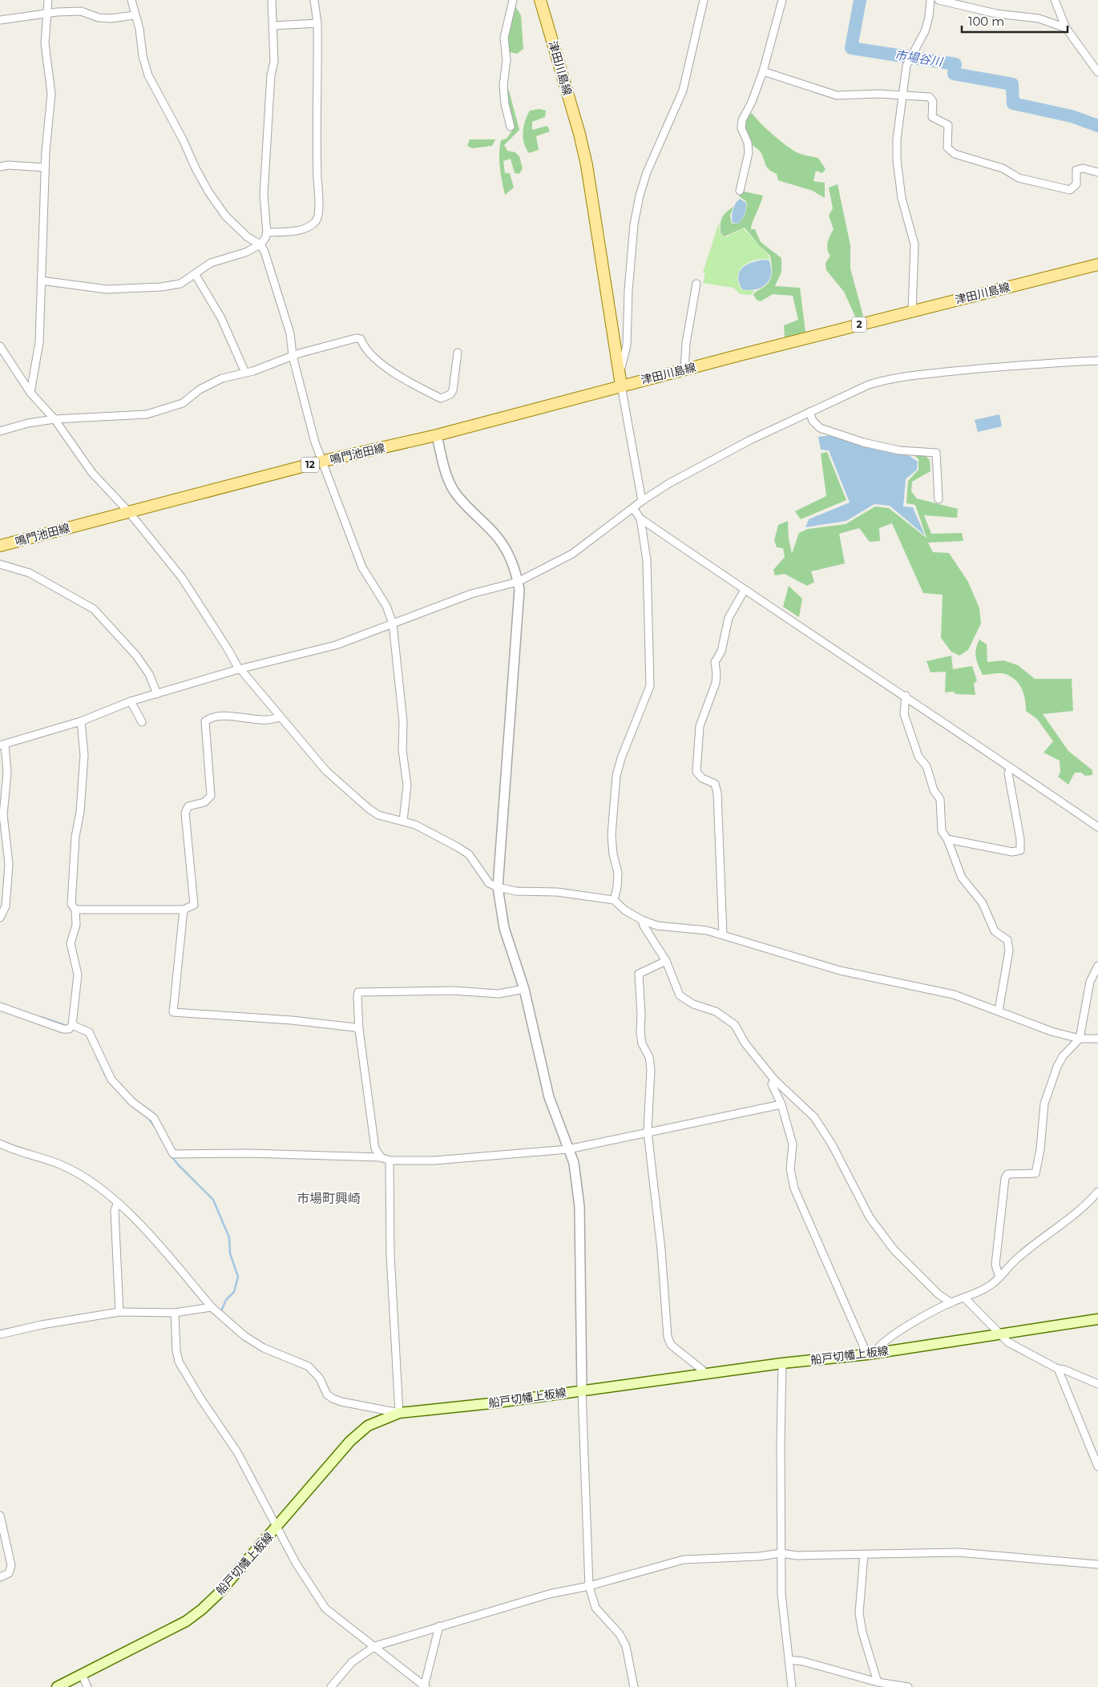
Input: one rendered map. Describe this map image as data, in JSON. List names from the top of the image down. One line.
{"streets":{"main road":["津田川島線","2","鳴門池田線","12","船戸切幡上板線"]},"crossings":[["津田川島線","鳴門池田線"]],"districts":["市場町興崎"],"water":["市場谷川"],"scale_bar":"100 m"}
